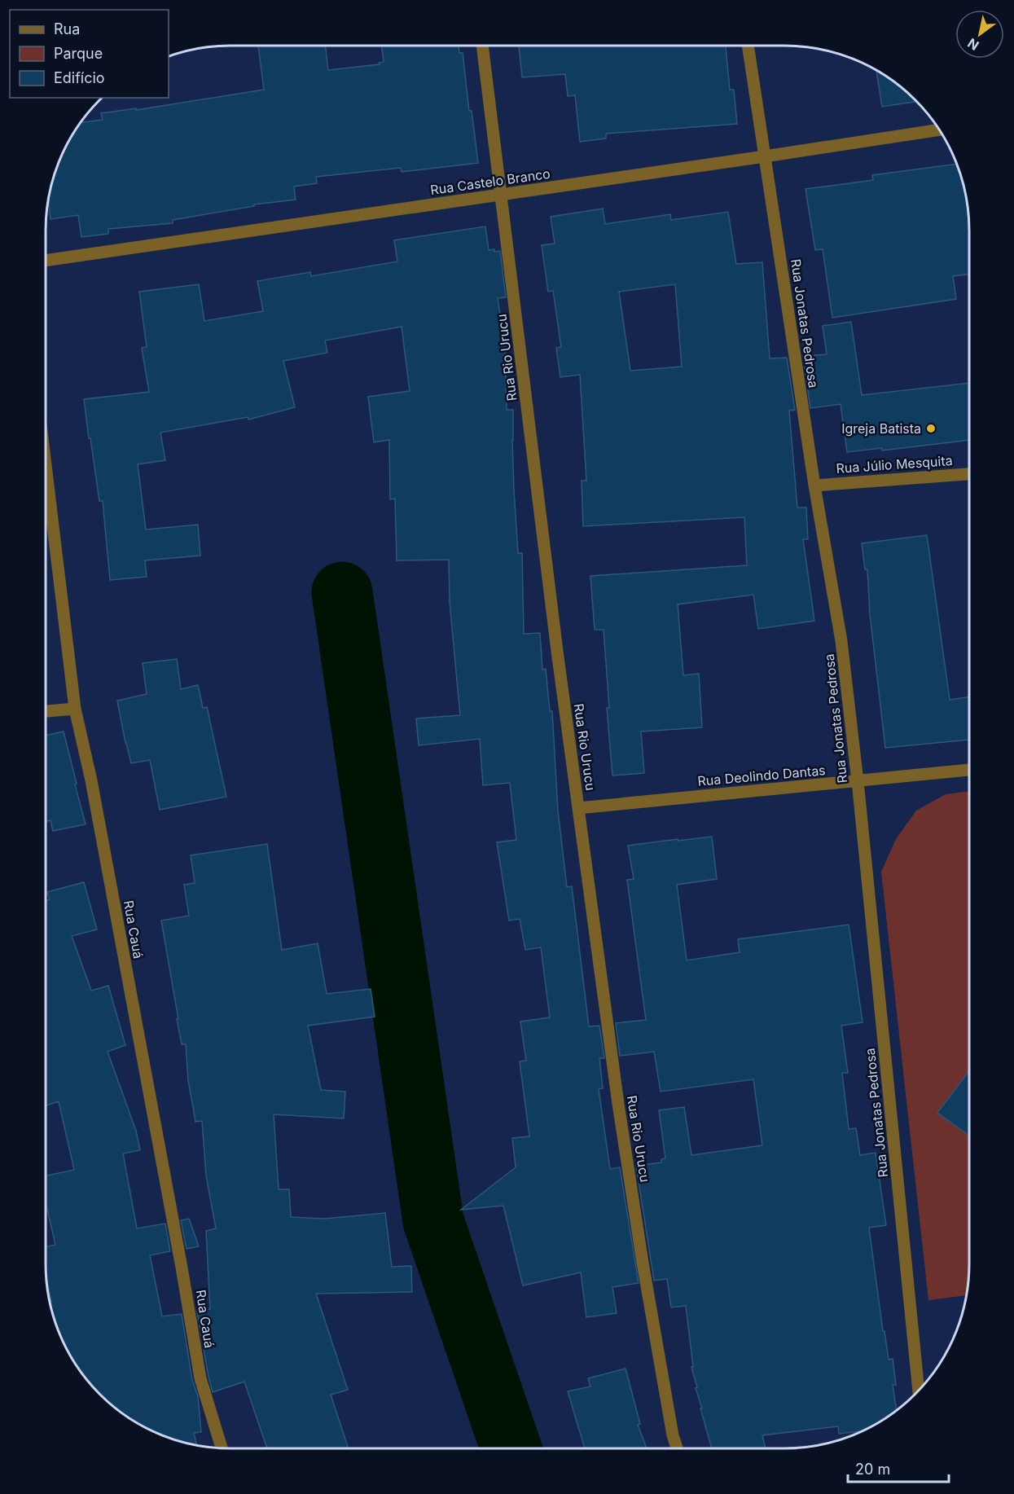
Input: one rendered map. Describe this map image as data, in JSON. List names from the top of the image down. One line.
{"streets":{"street":["Rua Castelo Branco","Rua Jonatas Pedrosa","Rua Rio Urucu","Rua Júlio Mesquita","Rua Deolindo Dantas","Rua Cauá"]},"crossings":[["Rua Castelo Branco","Rua Jonatas Pedrosa"],["Rua Castelo Branco","Rua Rio Urucu"],["Rua Jonatas Pedrosa","Rua Júlio Mesquita"],["Rua Jonatas Pedrosa","Rua Deolindo Dantas"],["Rua Rio Urucu","Rua Deolindo Dantas"]],"places":["Igreja Batista"],"legend":["Rua","Parque","Edifício"],"scale_bar":"20 m","north":"bottom left"}
